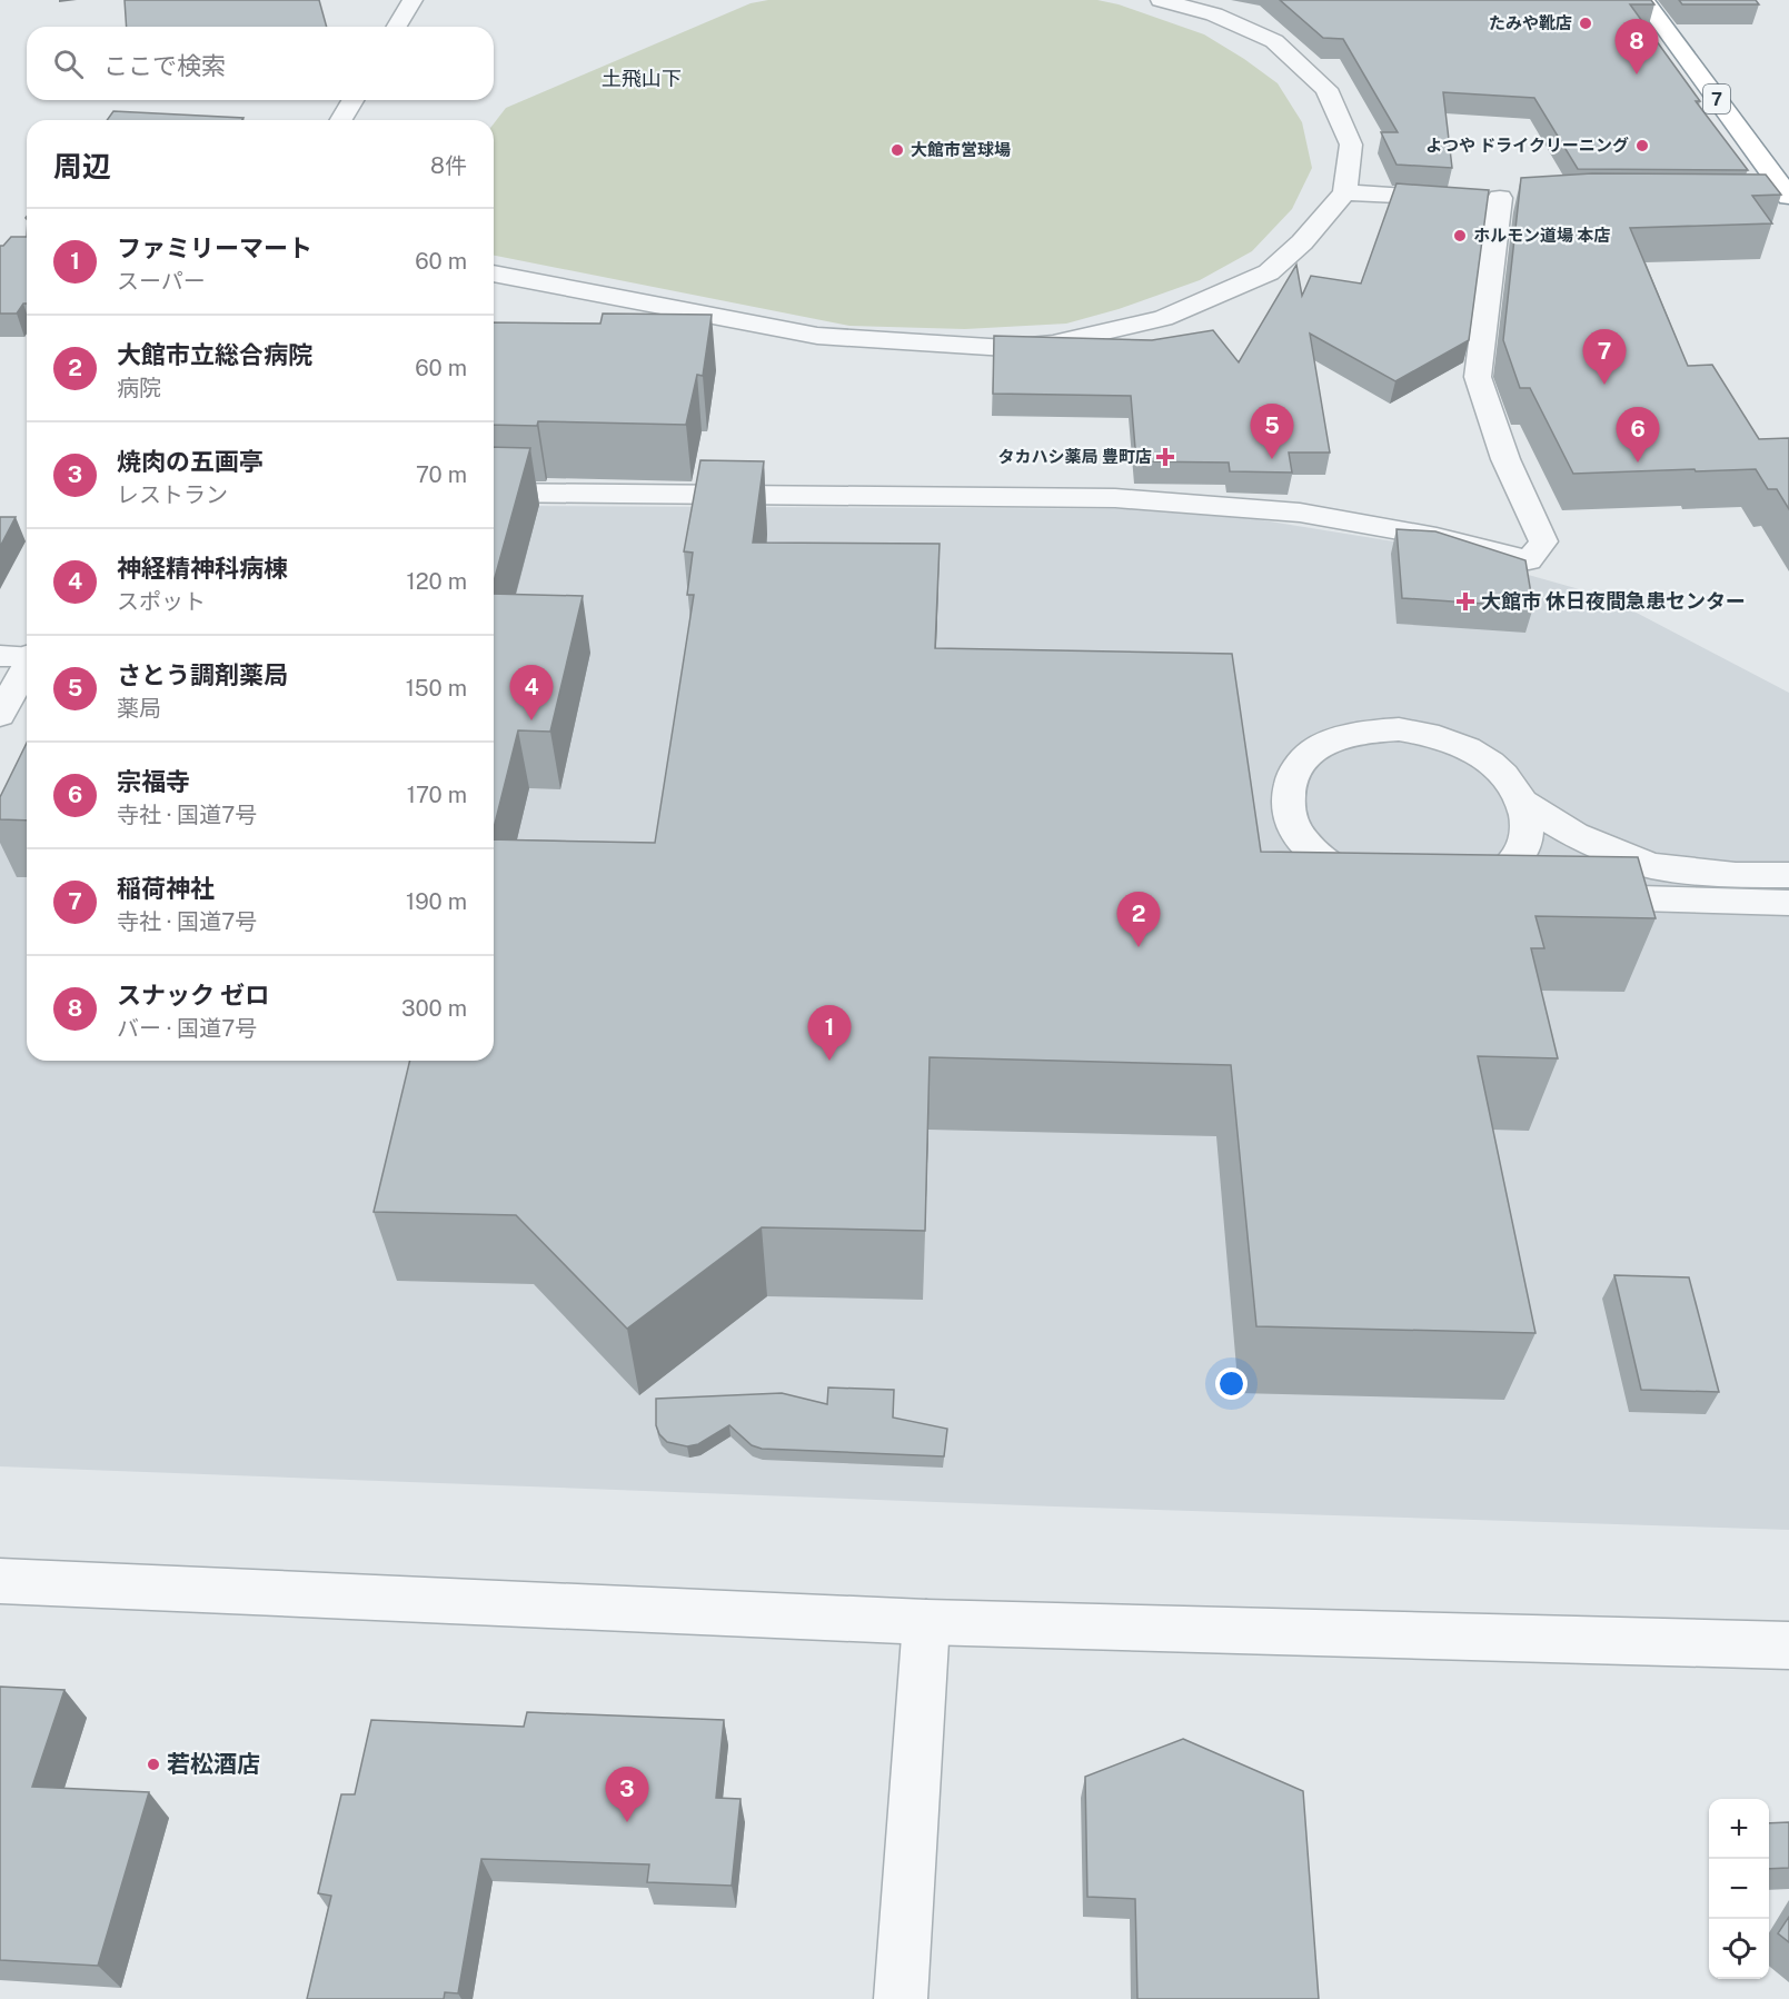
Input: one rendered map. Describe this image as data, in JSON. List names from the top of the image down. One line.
{"streets":{"highway":["7"]},"districts":["土飛山下"],"places":{"other":["たみや靴店","よつや ドライクリーニング","大館市営球場","ホルモン道場 本店","若松酒店"],"health":["タカハシ薬局 豊町店","大館市 休日夜間急患センター"]},"page":{"pins":["8","7","5","6","4","2","1","3"],"search":"ここで検索","heading":["周辺","8件"],"list":[{"mark":"1","name":"ファミリーマート","note":"スーパー","value":"60 m"},{"mark":"2","name":"大館市立総合病院","note":"病院","value":"60 m"},{"mark":"3","name":"焼肉の五画亭","note":"レストラン","value":"70 m"},{"mark":"4","name":"神経精神科病棟","note":"スポット","value":"120 m"},{"mark":"5","name":"さとう調剤薬局","note":"薬局","value":"150 m"},{"mark":"6","name":"宗福寺","note":"寺社 · 国道7号","value":"170 m"},{"mark":"7","name":"稲荷神社","note":"寺社 · 国道7号","value":"190 m"},{"mark":"8","name":"スナック ゼロ","note":"バー · 国道7号","value":"300 m"}],"map_buttons":["+","−"]}}
